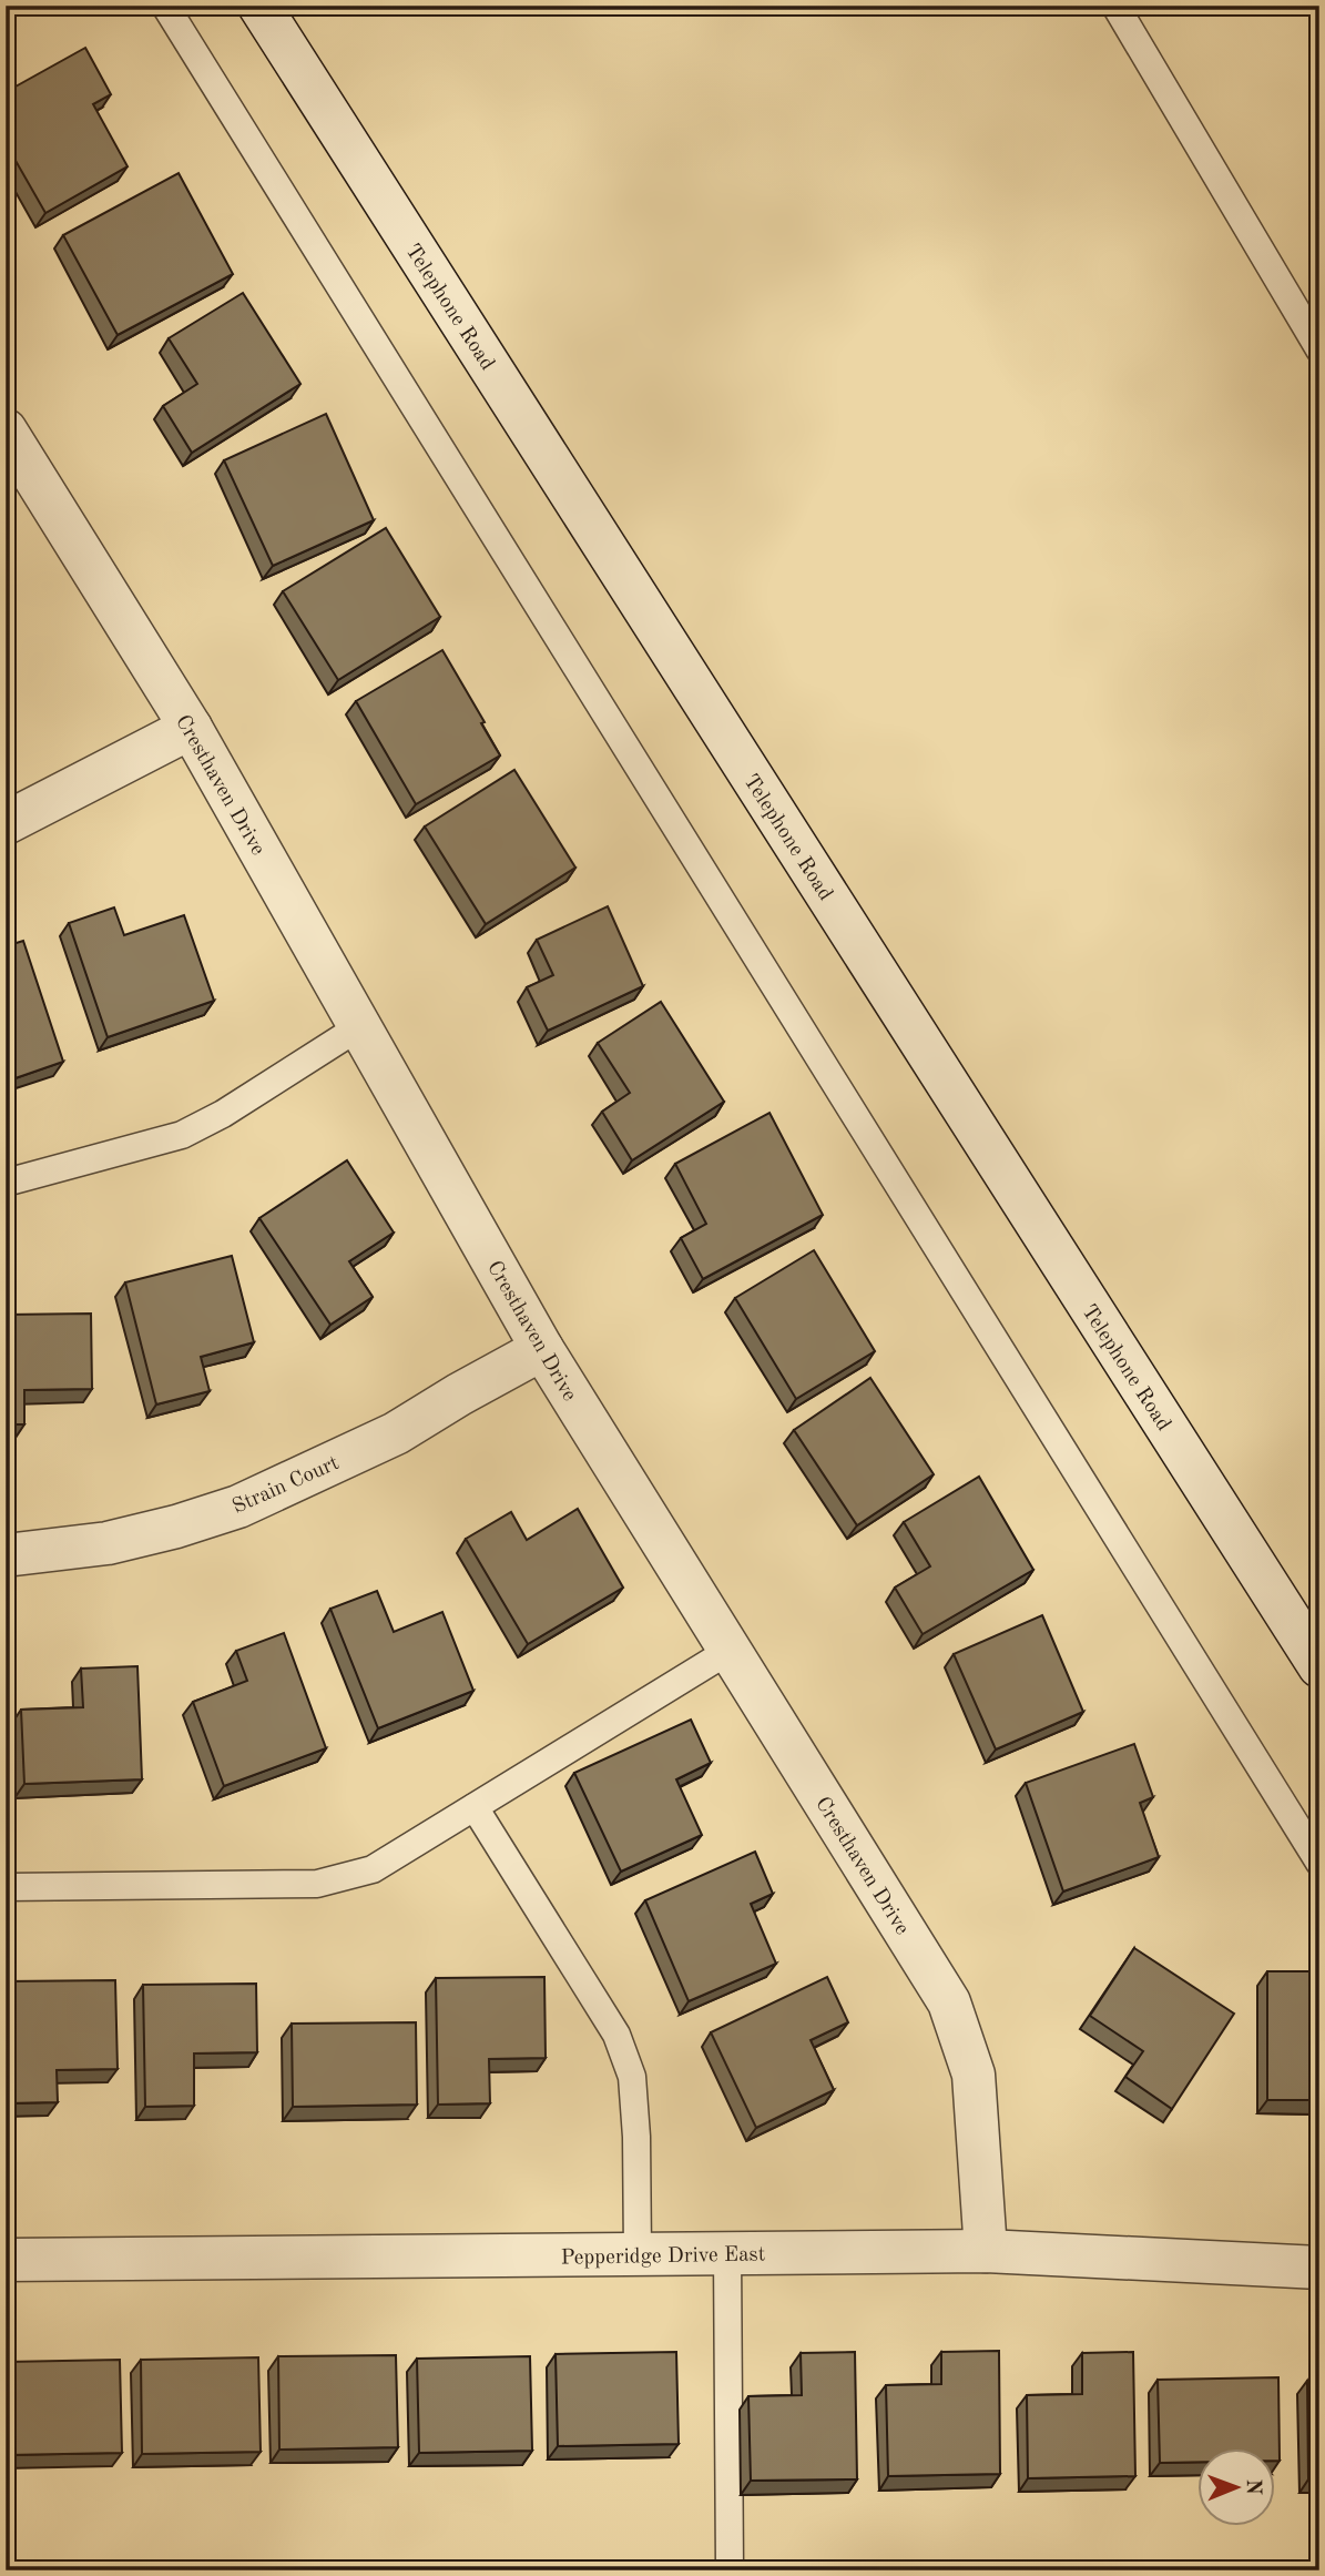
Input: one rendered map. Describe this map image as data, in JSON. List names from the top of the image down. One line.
{"streets":{"street":["Telephone Road","Cresthaven Drive","Strain Court","Pepperidge Drive East"]},"crossings":[["Cresthaven Drive","Strain Court"],["Cresthaven Drive","Pepperidge Drive East"]],"north":"right"}
